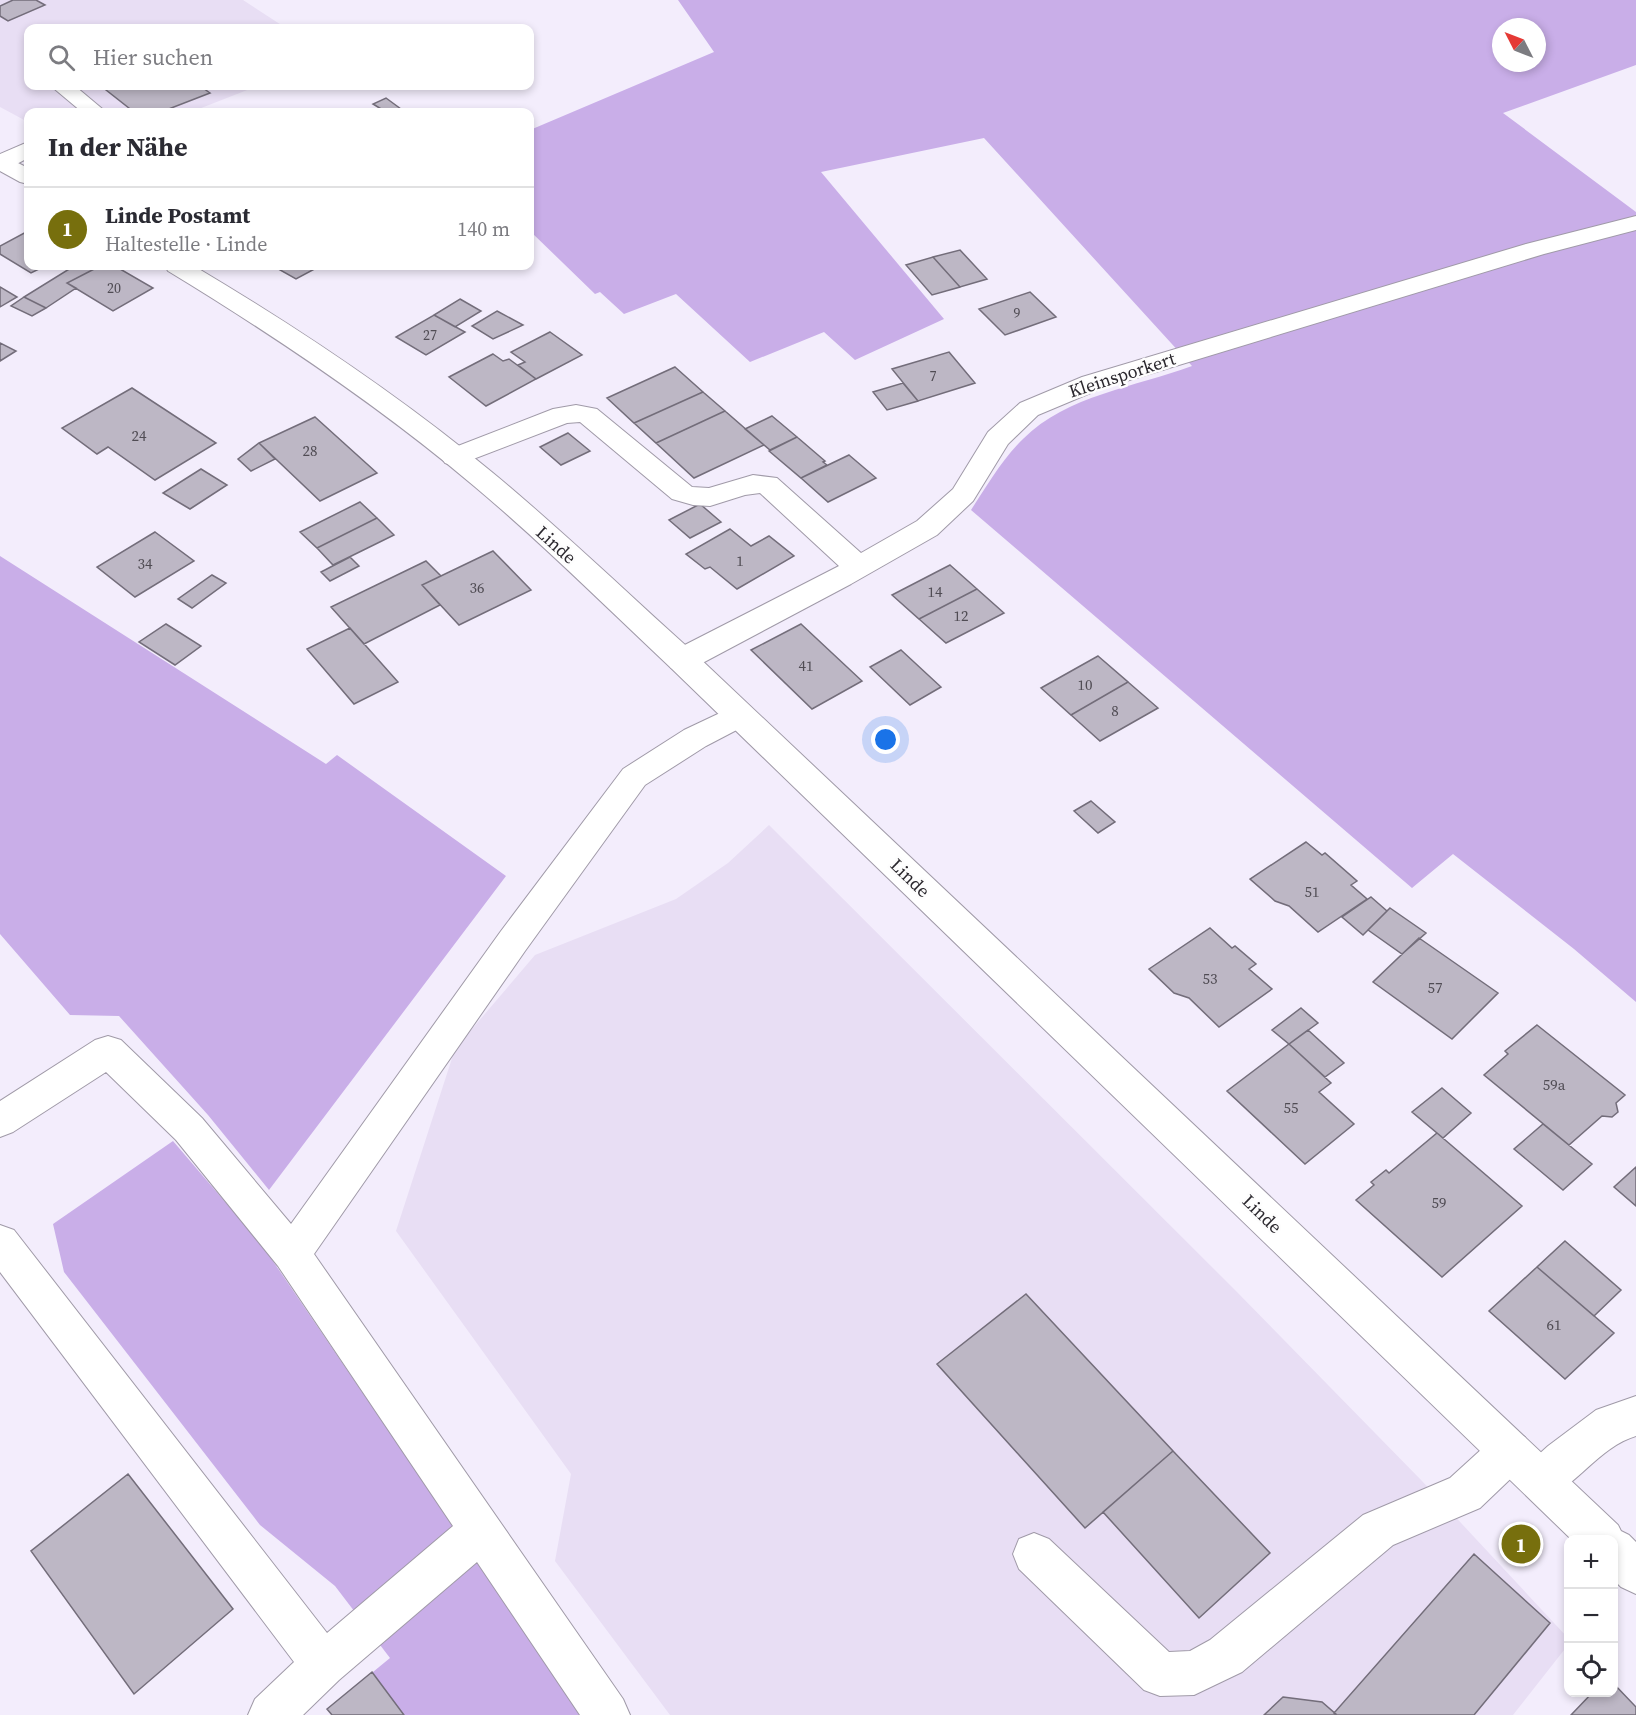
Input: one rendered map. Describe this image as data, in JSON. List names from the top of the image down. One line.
{"streets":{"main road":["Kleinsporkert","Linde"]},"crossings":[["Kleinsporkert","Linde"]],"house_numbers":["20","9","27","7","24","28","1","34","36","14","12","41","10","8","51","53","57","59a","55","59","61"],"north":"top left","page":{"search":"Hier suchen","heading":"In der Nähe","list":[{"mark":"1","name":"Linde Postamt","note":"Haltestelle · Linde","value":"140 m"}],"pins":"1","map_buttons":["+","−"]}}
